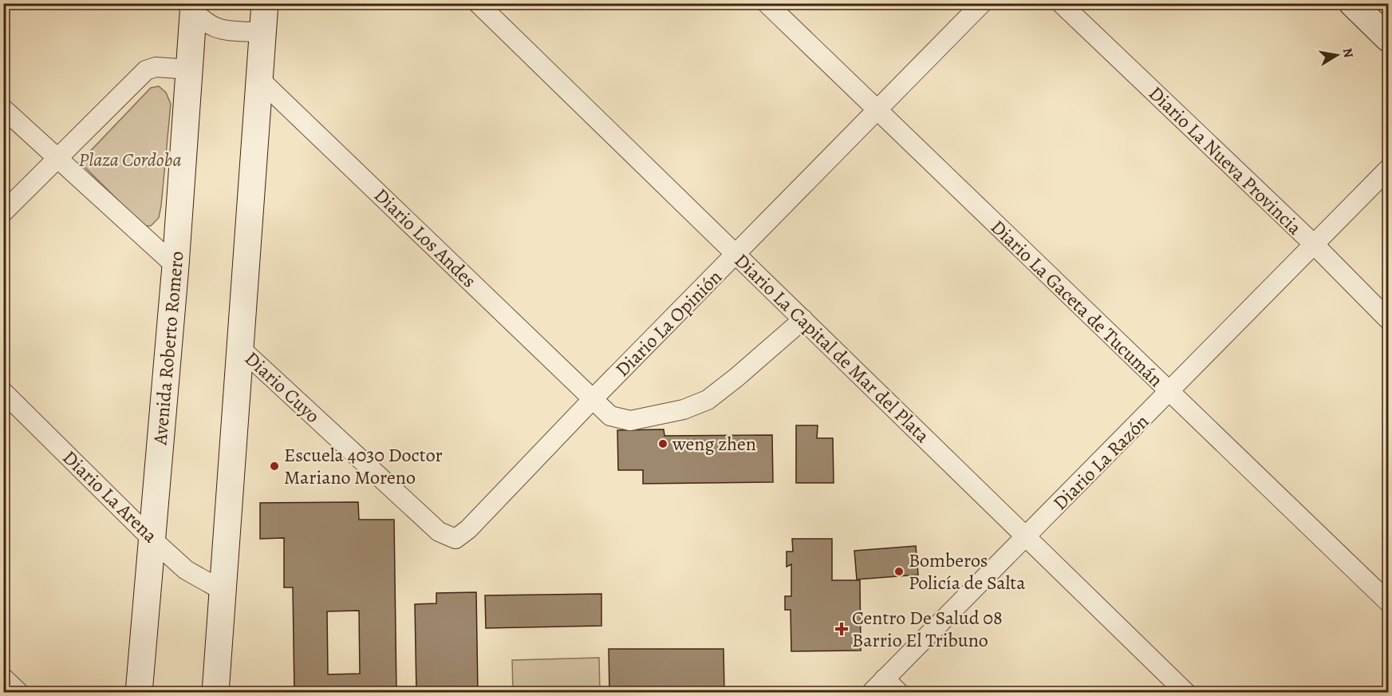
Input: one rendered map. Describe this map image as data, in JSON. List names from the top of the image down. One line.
{"streets":{"main road":["Avenida Roberto Romero"],"street":["Diario La Nueva Provincia","Diario Los Andes","Diario La Gaceta de Tucumán","Diario La Opinión","Diario La Capital de Mar del Plata","Diario Cuyo","Diario La Razón","Diario La Arena"]},"crossings":[["Diario La Nueva Provincia","Diario La Razón"],["Diario Los Andes","Diario La Opinión"],["Diario Los Andes","Diario La Capital de Mar del Plata"],["Diario La Gaceta de Tucumán","Diario La Opinión"],["Diario La Gaceta de Tucumán","Diario La Razón"],["Diario La Opinión","Diario La Capital de Mar del Plata"],["Diario La Opinión","Diario Cuyo"],["Avenida Roberto Romero","Diario La Arena"],["Diario La Capital de Mar del Plata","Diario La Razón"]],"parks":["Plaza Cordoba"],"places":{"other":["weng zhen","Escuela 4030 Doctor Mariano Moreno","Bomberos Policía de Salta"],"health":["Centro De Salud 08 Barrio El Tribuno"]},"north":"right"}
